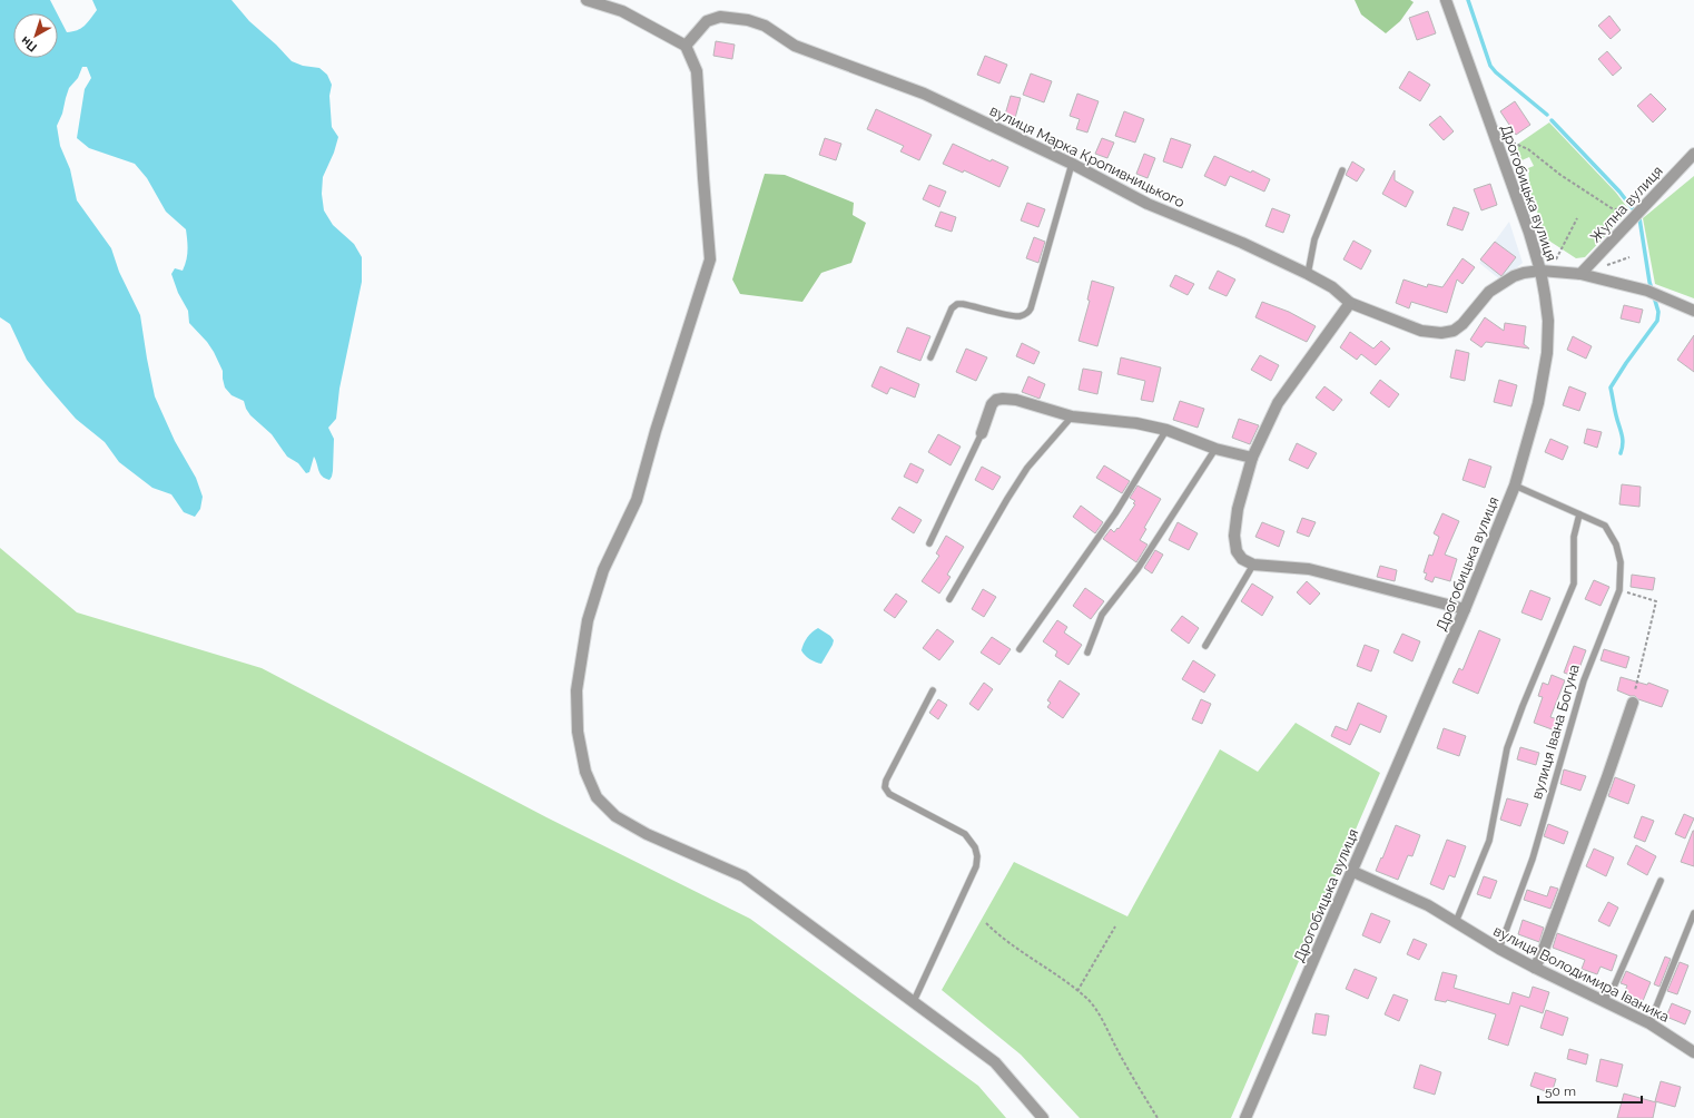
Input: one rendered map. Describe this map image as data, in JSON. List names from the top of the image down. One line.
{"streets":{"street":["вулиця Марка Кропивницького","Дрогобицька вулиця","Жупна вулиця","вулиця Володимира Іваника"],"lane":["вулиця Івана Богуна"]},"crossings":[["вулиця Марка Кропивницького","Дрогобицька вулиця"],["вулиця Марка Кропивницького","Жупна вулиця"],["Дрогобицька вулиця","вулиця Володимира Іваника"],["вулиця Івана Богуна","вулиця Володимира Іваника"]],"scale_bar":"50 m","north":"bottom left"}
